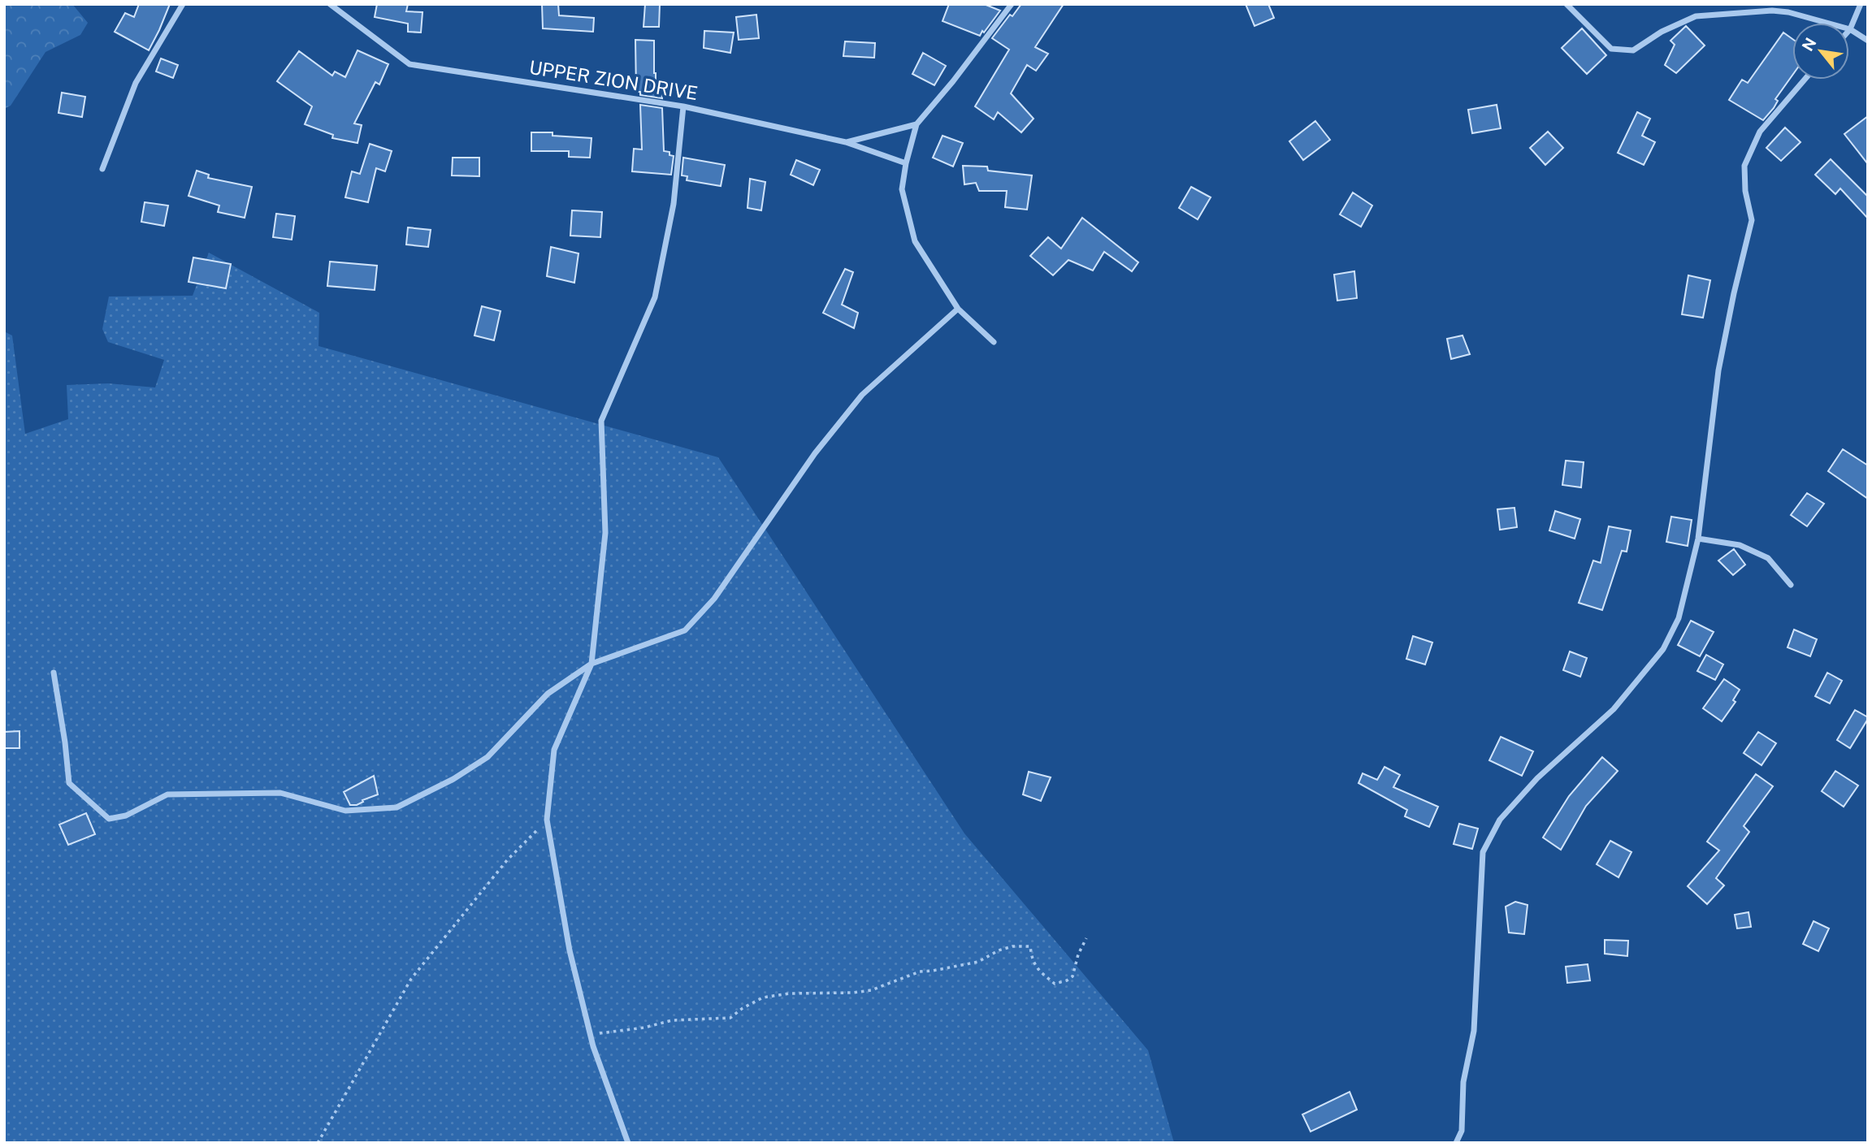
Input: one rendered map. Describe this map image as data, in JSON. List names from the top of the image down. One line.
{"streets":{"street":["UPPER ZION DRIVE"]},"north":"top left"}
